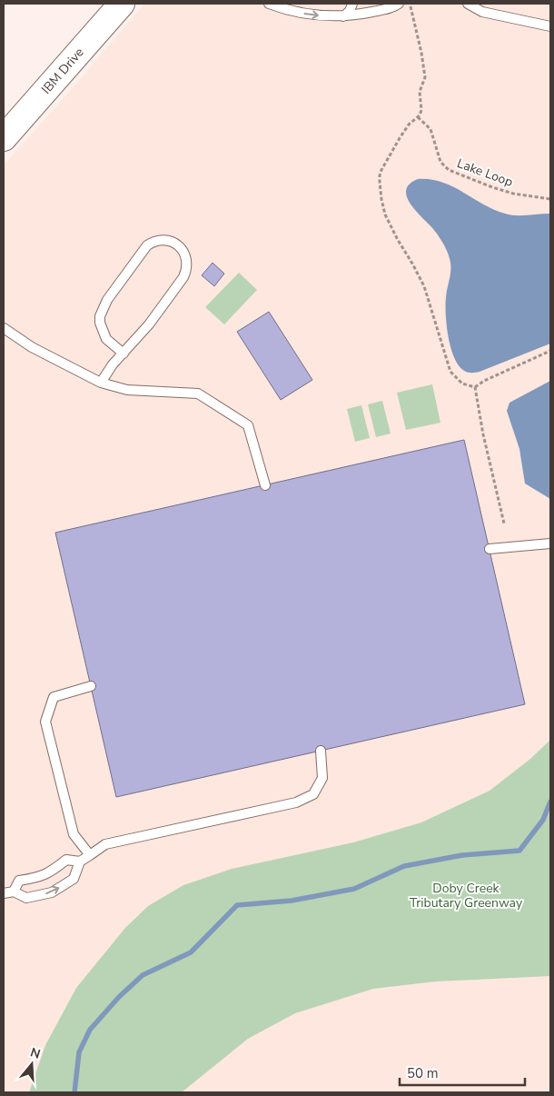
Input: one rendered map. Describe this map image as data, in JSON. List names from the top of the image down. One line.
{"streets":{"street":["IBM Drive"],"path":["Lake Loop"]},"parks":["Doby Creek Tributary Greenway"],"scale_bar":"50 m","north":"top"}
